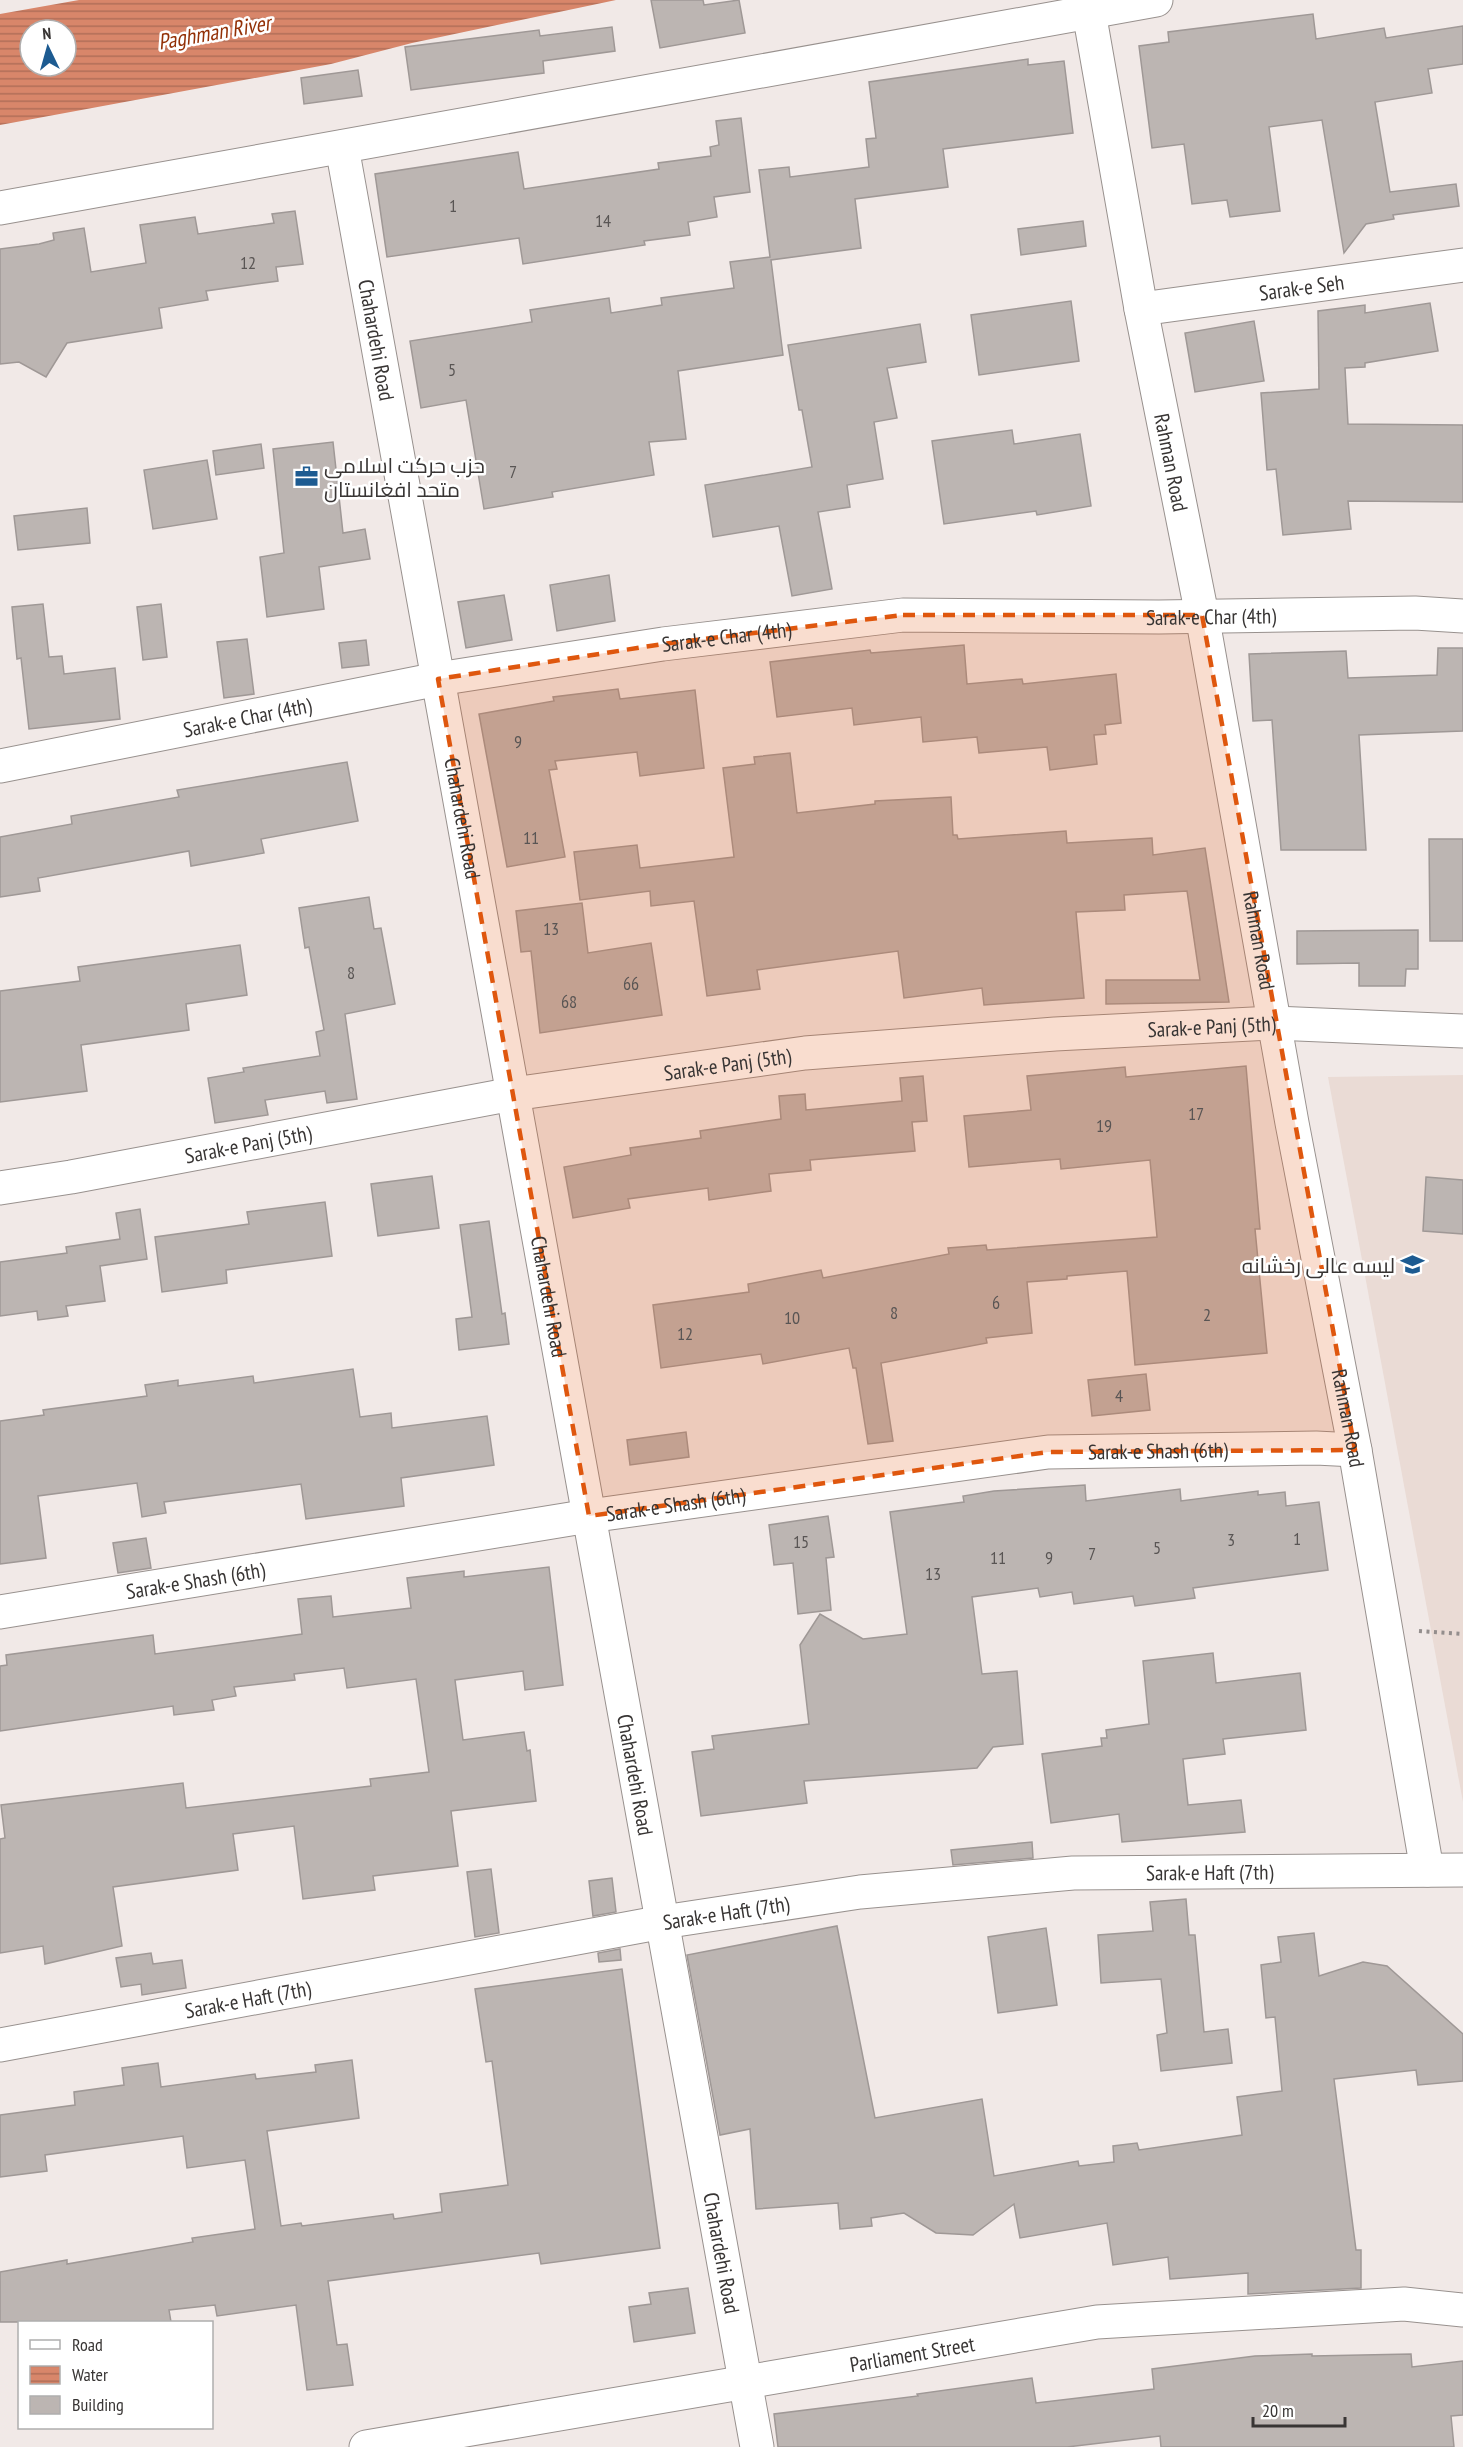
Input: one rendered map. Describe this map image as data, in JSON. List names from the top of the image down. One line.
{"streets":{"street":["Sarak-e Seh","Chahardehi Road","Rahman Road","Sarak-e Char (4th)","Sarak-e Panj (5th)","Sarak-e Shash (6th)","Sarak-e Haft (7th)","Parliament Street"]},"crossings":[["Sarak-e Seh","Rahman Road"],["Chahardehi Road","Sarak-e Char (4th)"],["Chahardehi Road","Sarak-e Panj (5th)"],["Chahardehi Road","Sarak-e Shash (6th)"],["Chahardehi Road","Sarak-e Haft (7th)"],["Chahardehi Road","Parliament Street"],["Rahman Road","Sarak-e Char (4th)"],["Rahman Road","Sarak-e Panj (5th)"],["Rahman Road","Sarak-e Shash (6th)"],["Rahman Road","Sarak-e Haft (7th)"]],"water":["Paghman River"],"places":{"office":["حزب حرکت اسلامی متحد افغانستان"],"school or university":["لیسه عالی رخشانه"]},"house_numbers":["1","14","12","5","7","9","11","13","8","66","68","17","19","6","8","2","10","12","4","1","3","15","5","7","11","9","13"],"legend":["Road","Water","Building"],"scale_bar":"20 m","north":"top"}
